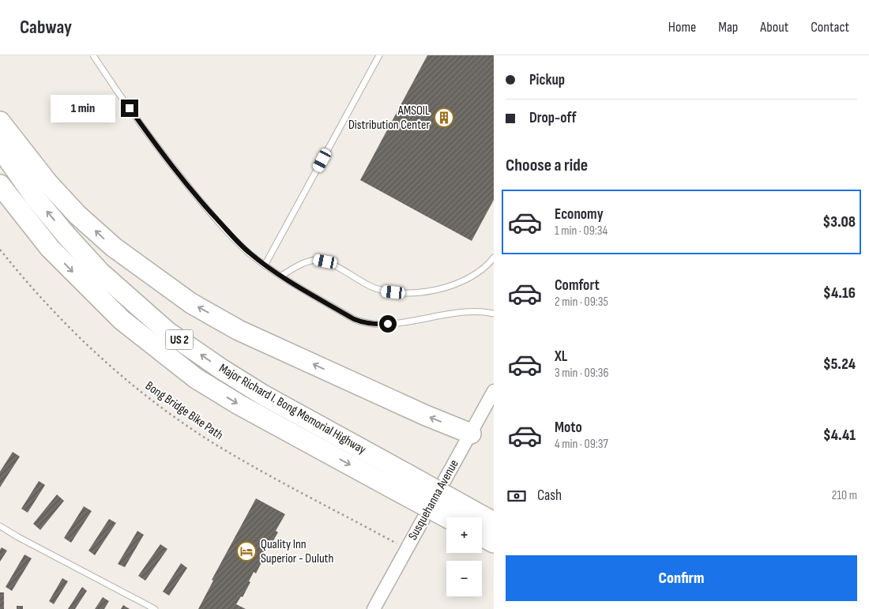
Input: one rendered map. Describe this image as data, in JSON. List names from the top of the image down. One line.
{"streets":{"highway":["US 2","Major Richard I. Bong Memorial Highway"],"street":["Susquehanna Avenue"],"path":["Bong Bridge Bike Path"]},"places":{"building":["AMSOIL Distribution Center"],"hotel":["Quality Inn Superior - Duluth"]},"page":{"header":"Cabway","nav":["Home","Map","About","Contact"],"banner":["Pickup","Drop-off"],"bubble":"1 min","heading":"Choose a ride","list":[{"name":"Economy","note":"1 min · 09:34","value":"$3.08"},{"name":"Comfort","note":"2 min · 09:35","value":"$4.16"},{"name":"XL","note":"3 min · 09:36","value":"$5.24"},{"name":"Moto","note":"4 min · 09:37","value":"$4.41"}],"pay":["Cash","210 m"],"map_buttons":["+","−"],"buttons":"Confirm"}}
